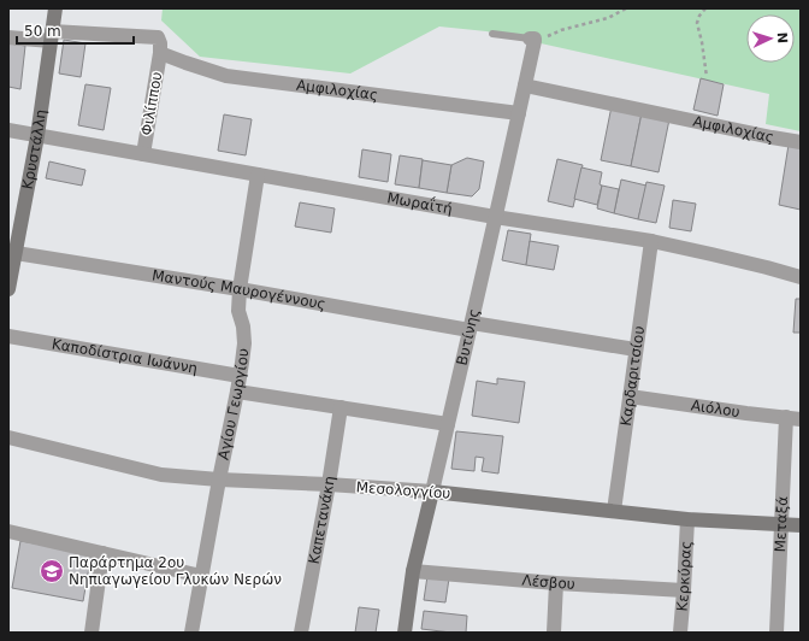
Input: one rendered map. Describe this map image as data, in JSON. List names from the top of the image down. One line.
{"streets":{"street":["Αμφιλοχίας","Φιλίππου","Κρυστάλλη","Μωραΐτή","Μαντούς Μαυρογέννους","Βυτίνης","Καποδίστρια Ιωάννη","Καρδαριτσίου","Αγίου Γεωργίου","Αιόλου","Μεσολογγίου","Καπετανάκη","Μεταξά","Κερκύρας","Λέσβου"]},"crossings":[["Αμφιλοχίας","Φιλίππου"],["Αμφιλοχίας","Βυτίνης"],["Φιλίππου","Μωραΐτή"],["Κρυστάλλη","Μωραΐτή"],["Κρυστάλλη","Μαντούς Μαυρογέννους"],["Μωραΐτή","Βυτίνης"],["Μωραΐτή","Καρδαριτσίου"],["Μωραΐτή","Αγίου Γεωργίου"],["Μαντούς Μαυρογέννους","Βυτίνης"],["Μαντούς Μαυρογέννους","Καρδαριτσίου"],["Μαντούς Μαυρογέννους","Αγίου Γεωργίου"],["Βυτίνης","Μεσολογγίου"],["Βυτίνης","Λέσβου"],["Καποδίστρια Ιωάννη","Αγίου Γεωργίου"],["Καρδαριτσίου","Αιόλου"],["Καρδαριτσίου","Μεσολογγίου"],["Αγίου Γεωργίου","Μεσολογγίου"],["Αιόλου","Μεταξά"],["Μεσολογγίου","Καπετανάκη"],["Μεσολογγίου","Μεταξά"],["Μεσολογγίου","Κερκύρας"],["Κερκύρας","Λέσβου"]],"places":{"school or university":["Παράρτημα 2ου Νηπιαγωγείου Γλυκών Νερών"]},"scale_bar":"50 m","north":"right"}
